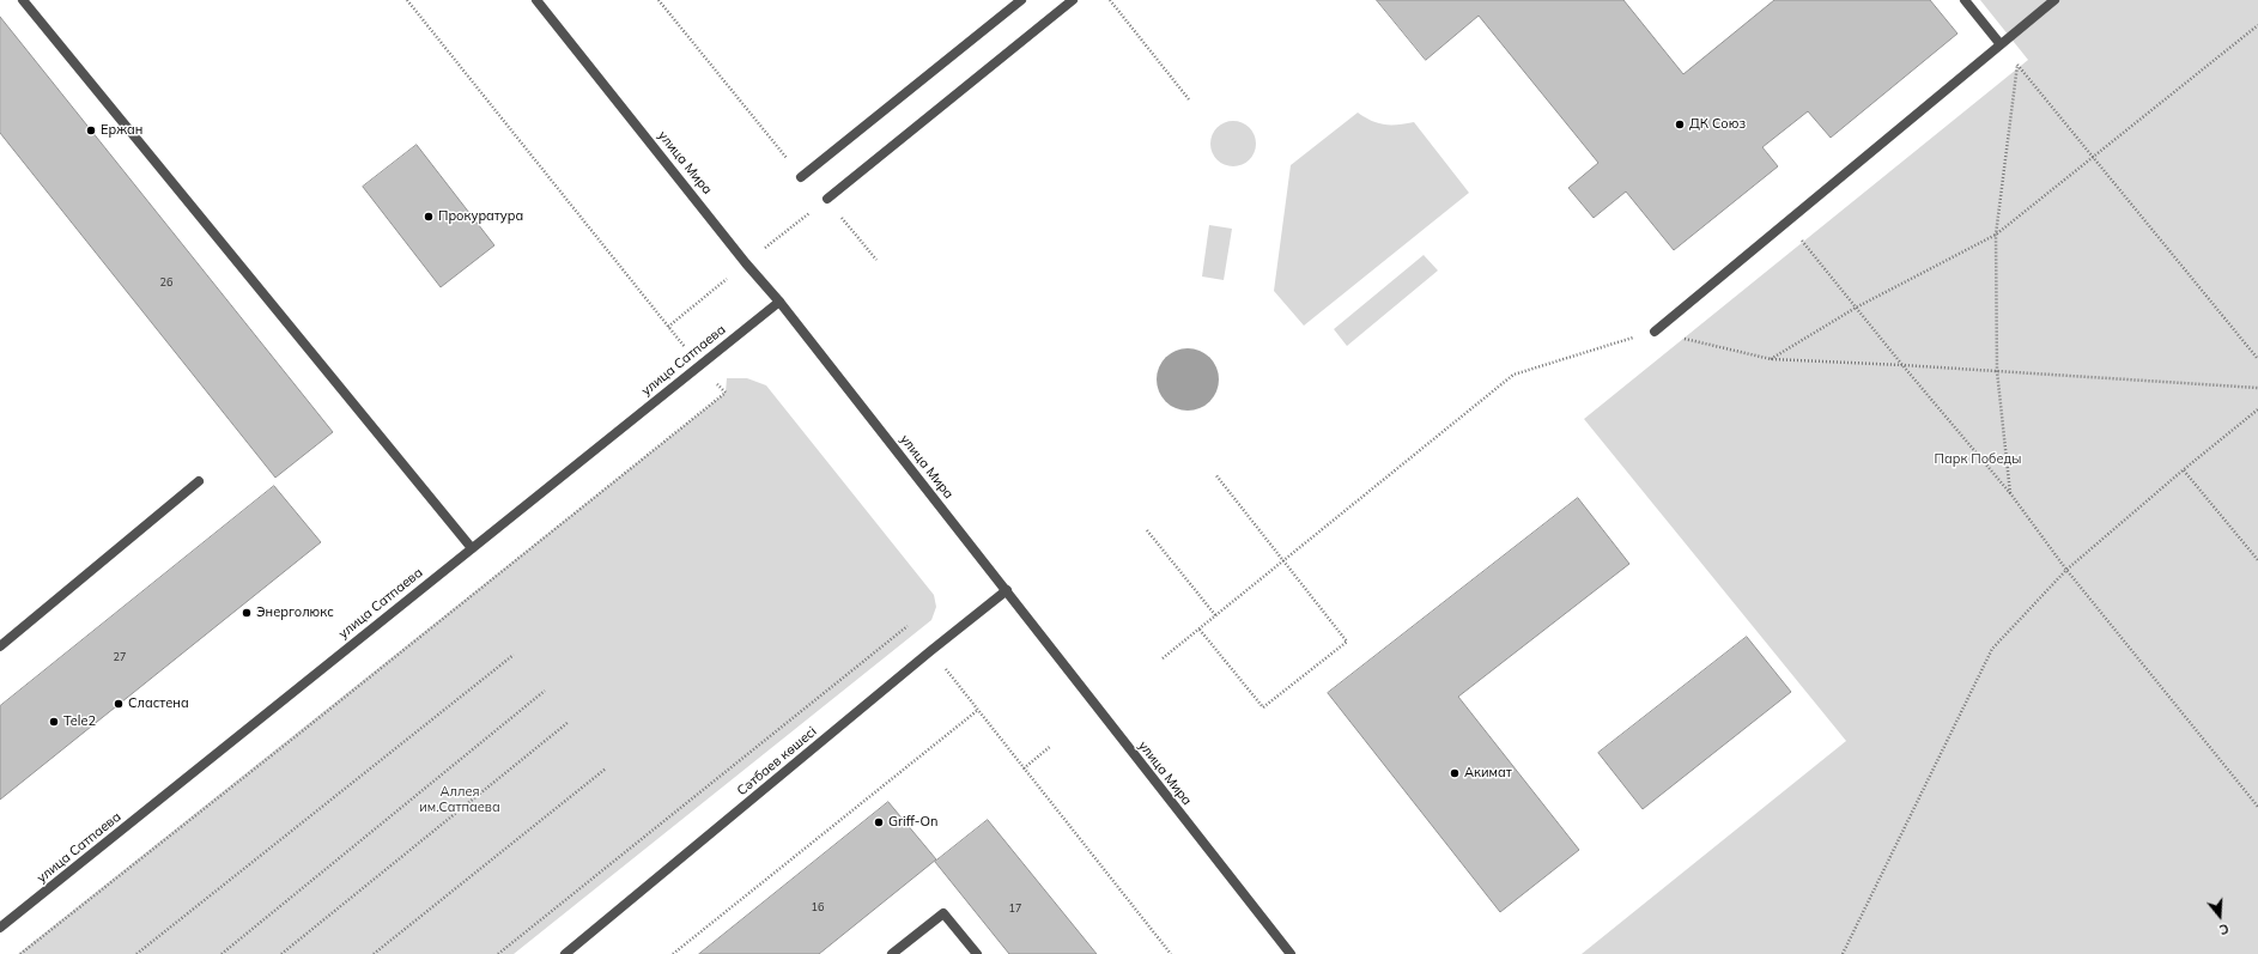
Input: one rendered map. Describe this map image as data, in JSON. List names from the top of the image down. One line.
{"streets":{"street":["улица Мира","улица Сатпаева","Сәтбаев көшесі"]},"crossings":[["улица Мира","улица Сатпаева"],["улица Мира","Сәтбаев көшесі"]],"parks":["Парк Победы","Аллея им.Сатпаева"],"places":["ДК Союз","Ержан","Прокуратура","Энерголюкс","Сластена","Tele2","Акимат","Griff-On"],"house_numbers":["26","27","16","17"],"north":"bottom"}
